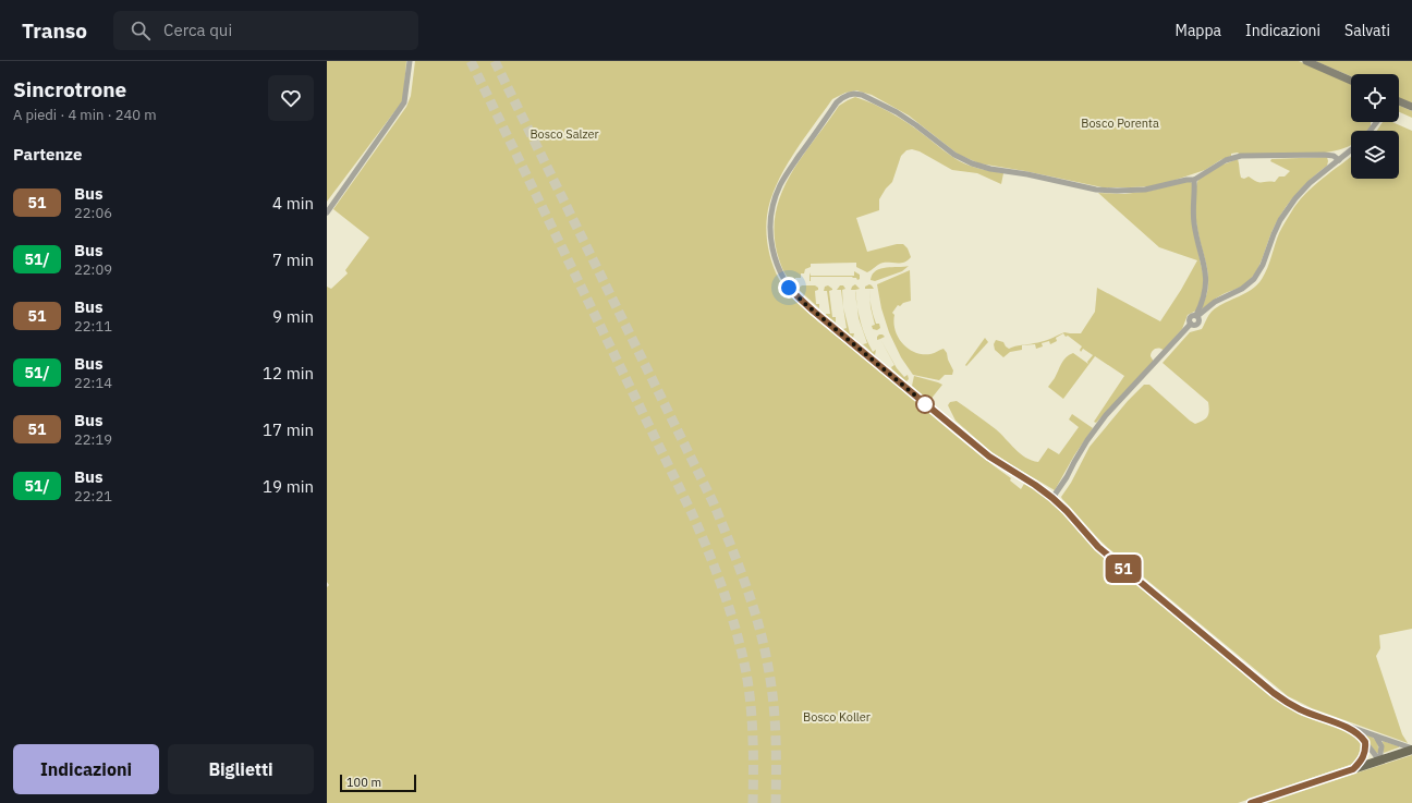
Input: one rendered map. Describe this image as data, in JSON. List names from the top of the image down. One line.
{"parks":["Bosco Porenta","Bosco Salzer","Bosco Koller"],"lines":["bus line 51"],"scale_bar":"100 m","page":{"header":"Transo","search":"Cerca qui","nav":["Mappa","Indicazioni","Salvati"],"heading":[["Sincrotrone","A piedi · 4 min · 240 m"],"Partenze"],"on_map":"51","list":[{"mark":"51","name":"Bus","note":"22:06","value":"4 min"},{"mark":"51/","name":"Bus","note":"22:09","value":"7 min"},{"mark":"51","name":"Bus","note":"22:11","value":"9 min"},{"mark":"51/","name":"Bus","note":"22:14","value":"12 min"},{"mark":"51","name":"Bus","note":"22:19","value":"17 min"},{"mark":"51/","name":"Bus","note":"22:21","value":"19 min"}],"buttons":["Indicazioni","Biglietti"],"scale":"100 m"}}
